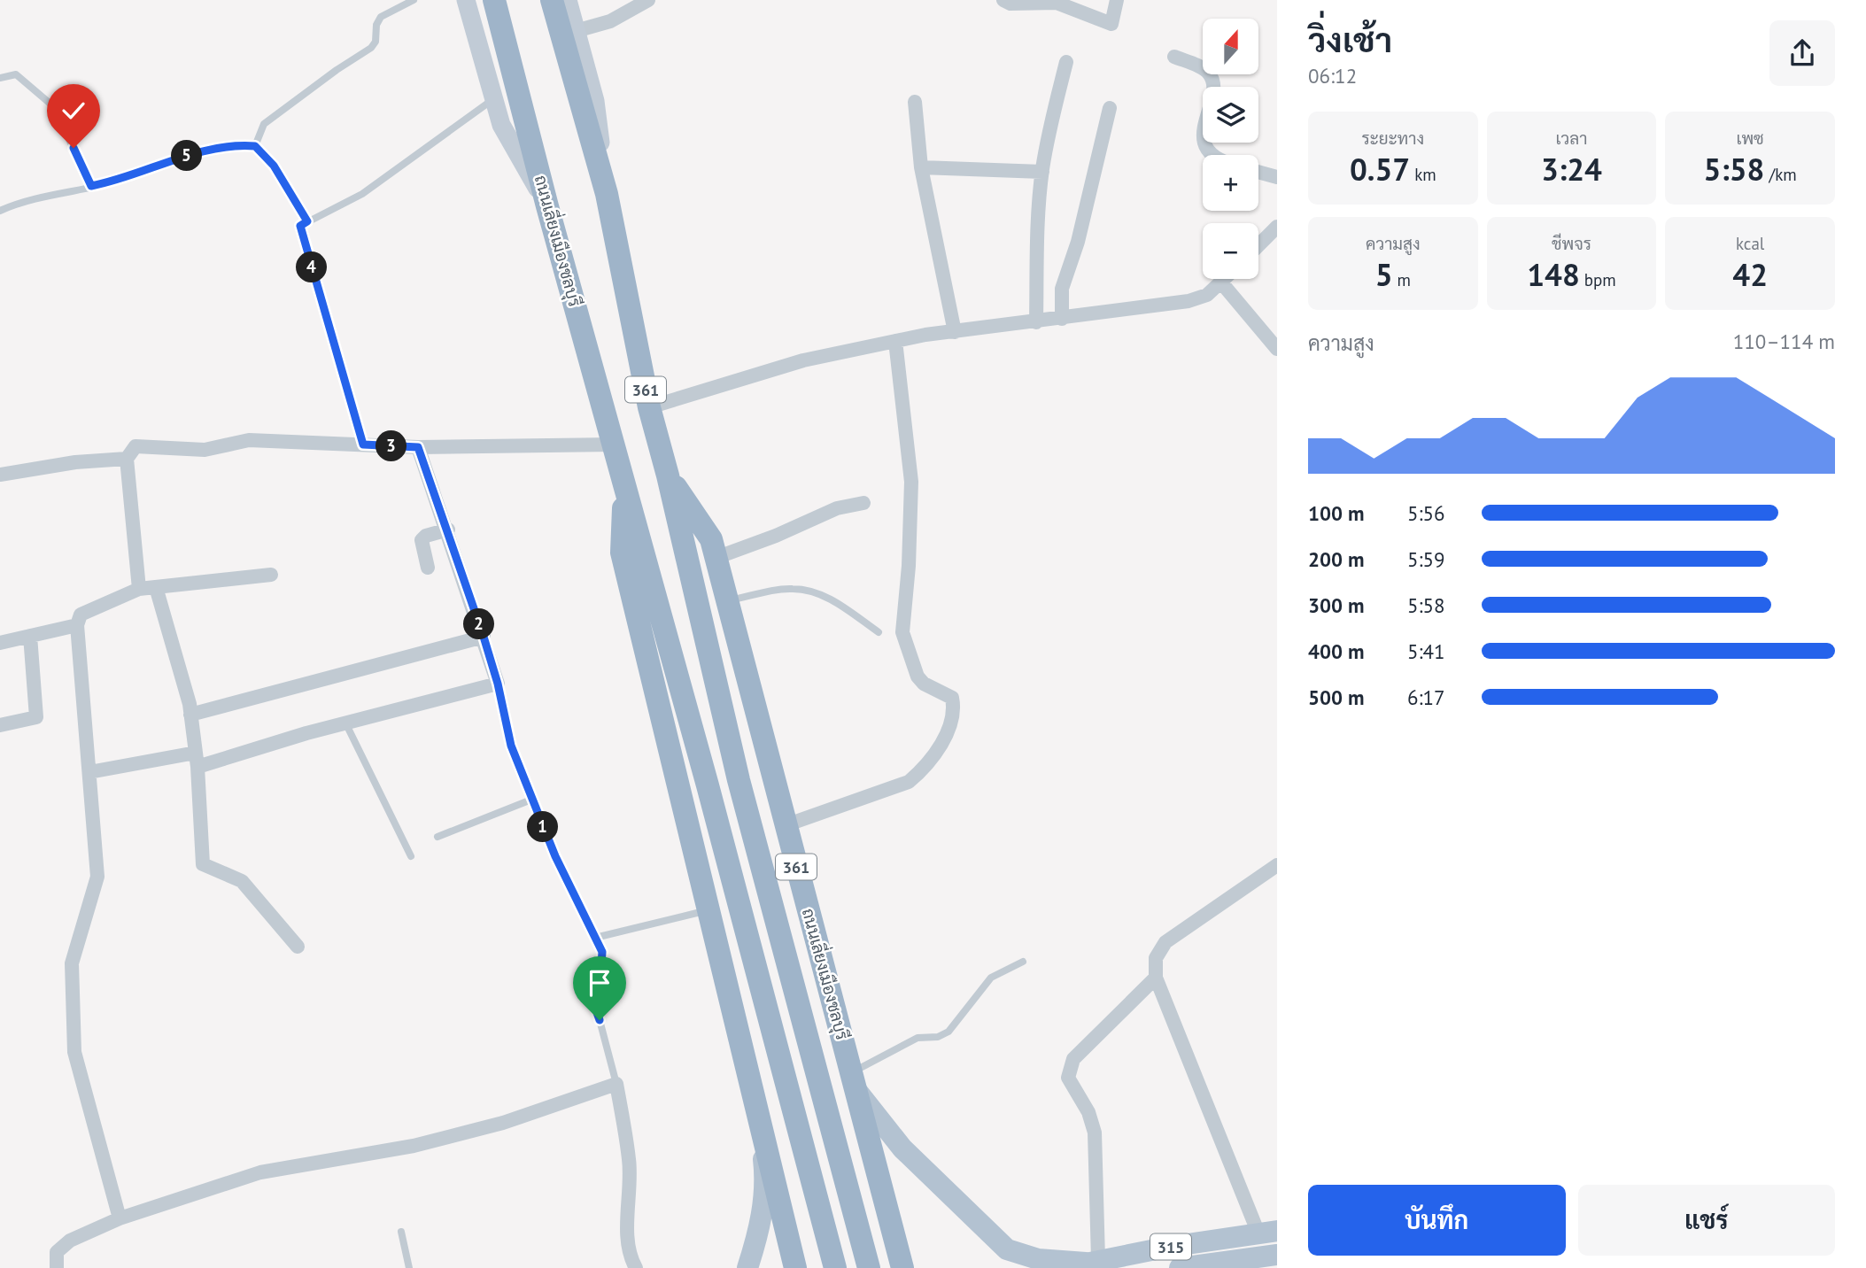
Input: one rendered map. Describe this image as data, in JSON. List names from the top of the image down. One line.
{"streets":{"highway":["ถนนเลี่ยงเมืองชลบุรี","361"],"main road":["315"]},"crossings":[["ถนนเลี่ยงเมืองชลบุรี","361"]],"north":"top","page":{"heading":["วิ่งเช้า","06:12"],"map_buttons":["+","−"],"stats":[["ระยะทาง","0.57 km"],["เวลา","3:24"],["เพซ","5:58 /km"],["ความสูง","5 m"],["ชีพจร","148 bpm"],["kcal","42"]],"pins":["5","4","3","2","1"],"chart":["ความสูง","110–114 m"],"list":[{"name":"100 m","note":"5:56"},{"name":"200 m","note":"5:59"},{"name":"300 m","note":"5:58"},{"name":"400 m","note":"5:41"},{"name":"500 m","note":"6:17"}],"buttons":["บันทึก","แชร์"]}}
